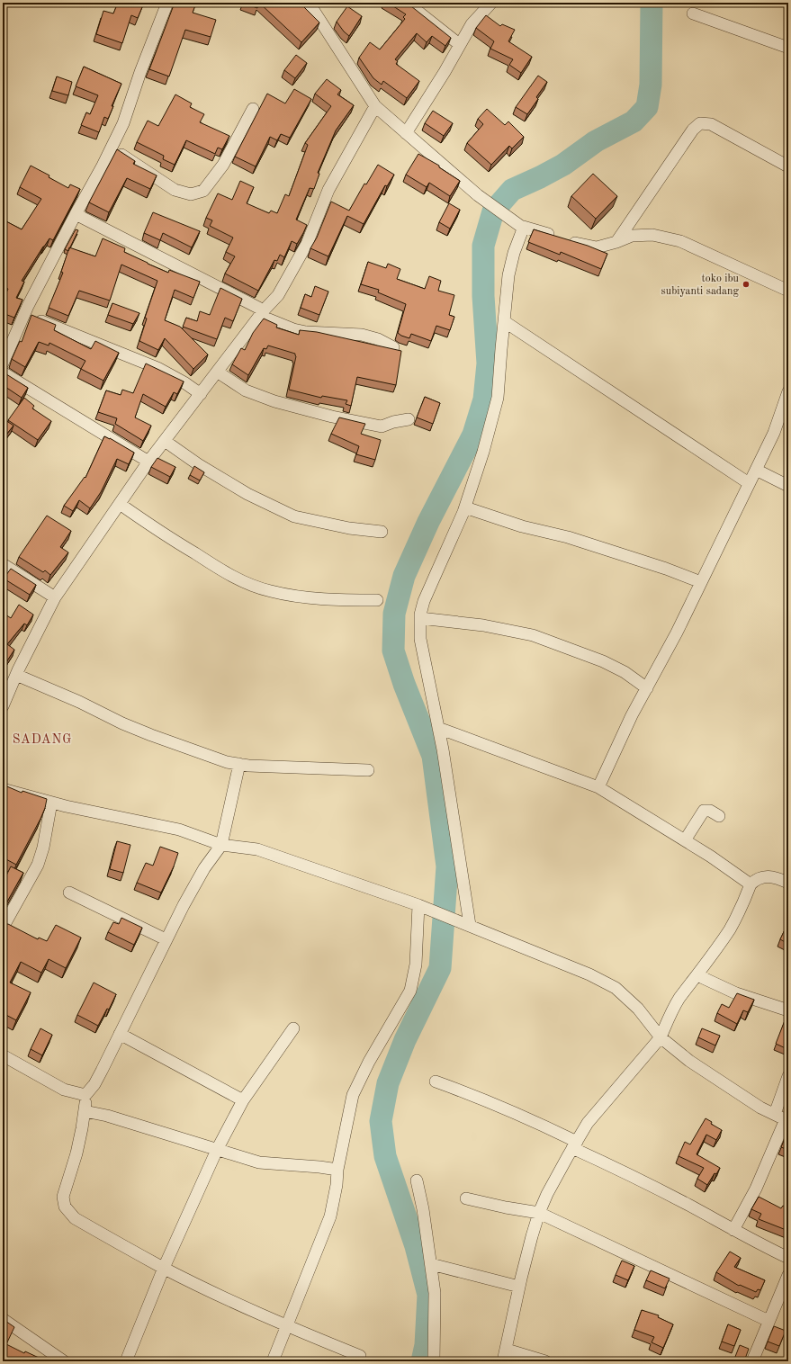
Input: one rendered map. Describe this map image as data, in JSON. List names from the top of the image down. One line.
{"districts":["SADANG"],"places":["toko ibu subiyanti sadang"]}
